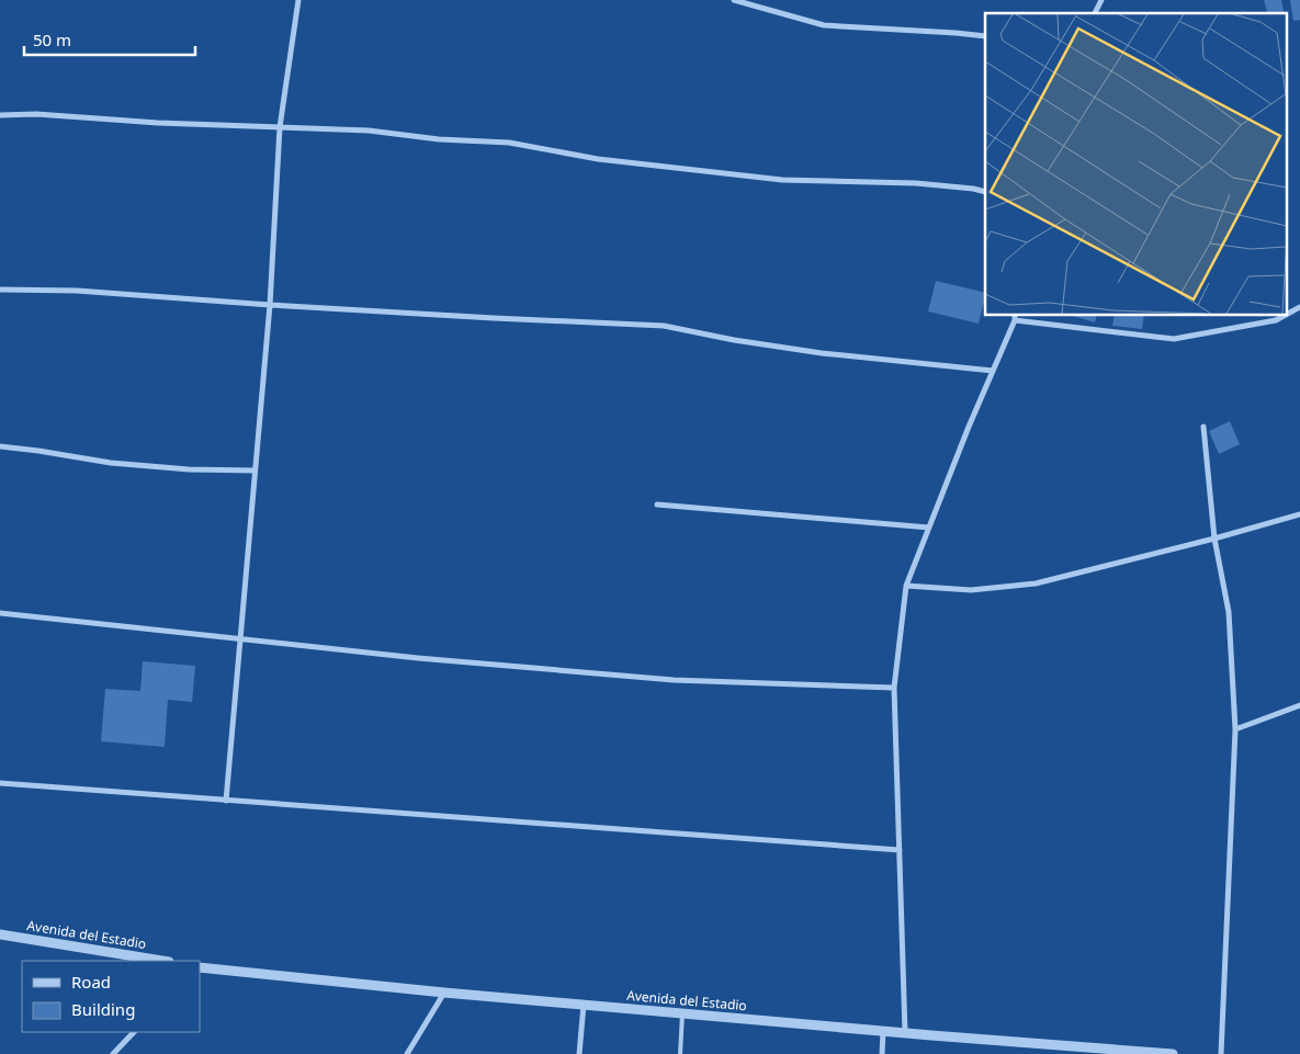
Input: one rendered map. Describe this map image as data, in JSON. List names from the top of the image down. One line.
{"streets":{"street":["Avenida del Estadio"]},"legend":["Road","Building"],"scale_bar":"50 m"}
